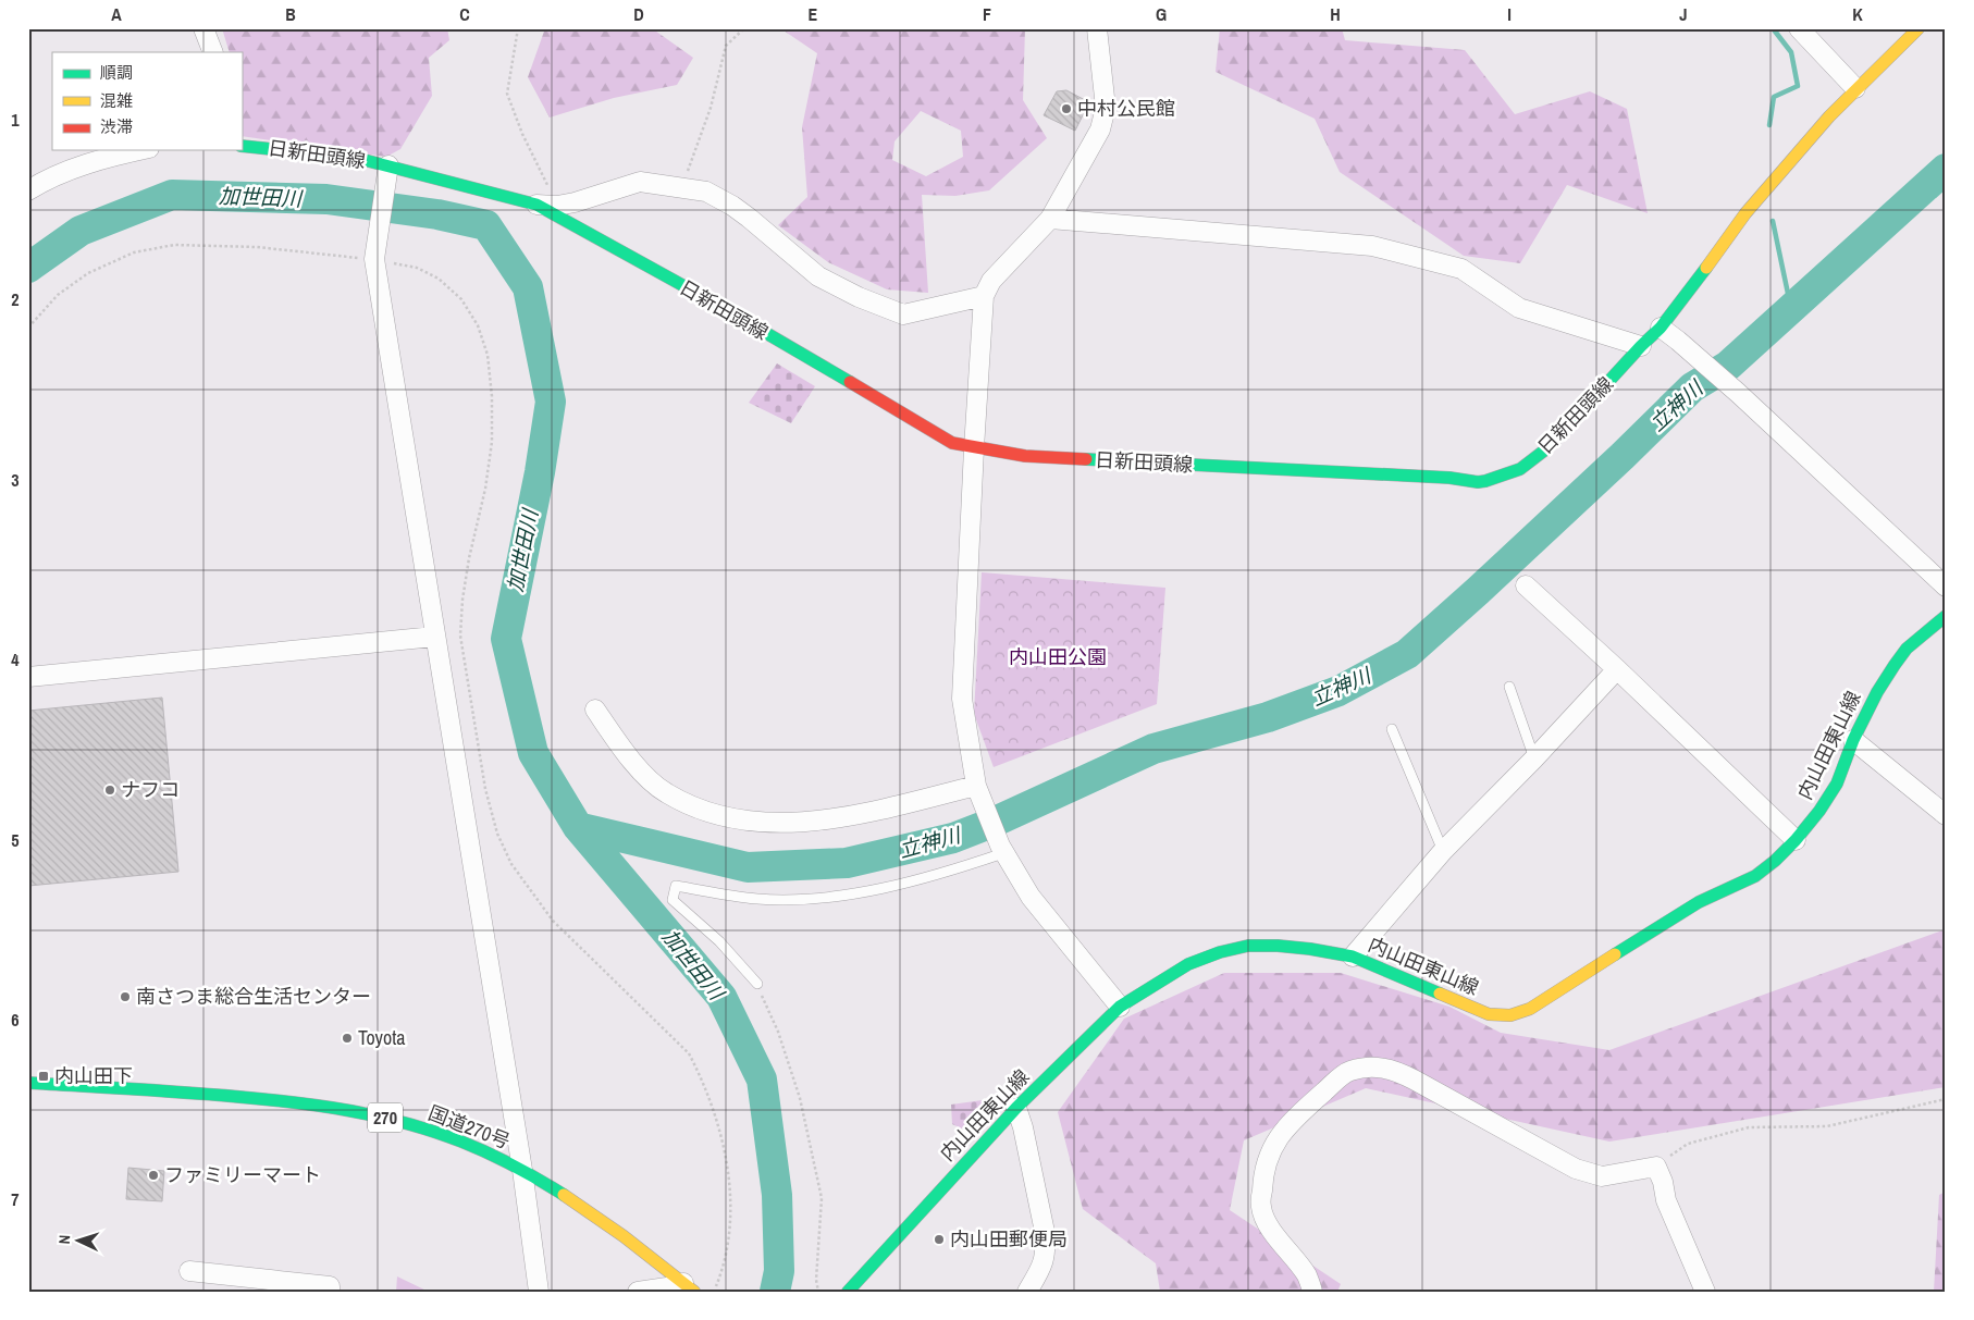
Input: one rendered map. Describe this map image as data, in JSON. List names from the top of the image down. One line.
{"streets":{"main road":["日新田頭線","内山田東山線","270","国道270号"]},"water":["加世田川","立神川"],"parks":["内山田公園"],"places":{"other":["中村公民館","ナフコ","南さつま総合生活センター","Toyota","ファミリーマート","内山田郵便局"],"transit":["内山田下"]},"legend":["順調","混雑","渋滞"],"north":"left","grid":{"columns":["A","B","C","D","E","F","G","H","I","J","K"],"rows":["1","2","3","4","5","6","7"]}}
